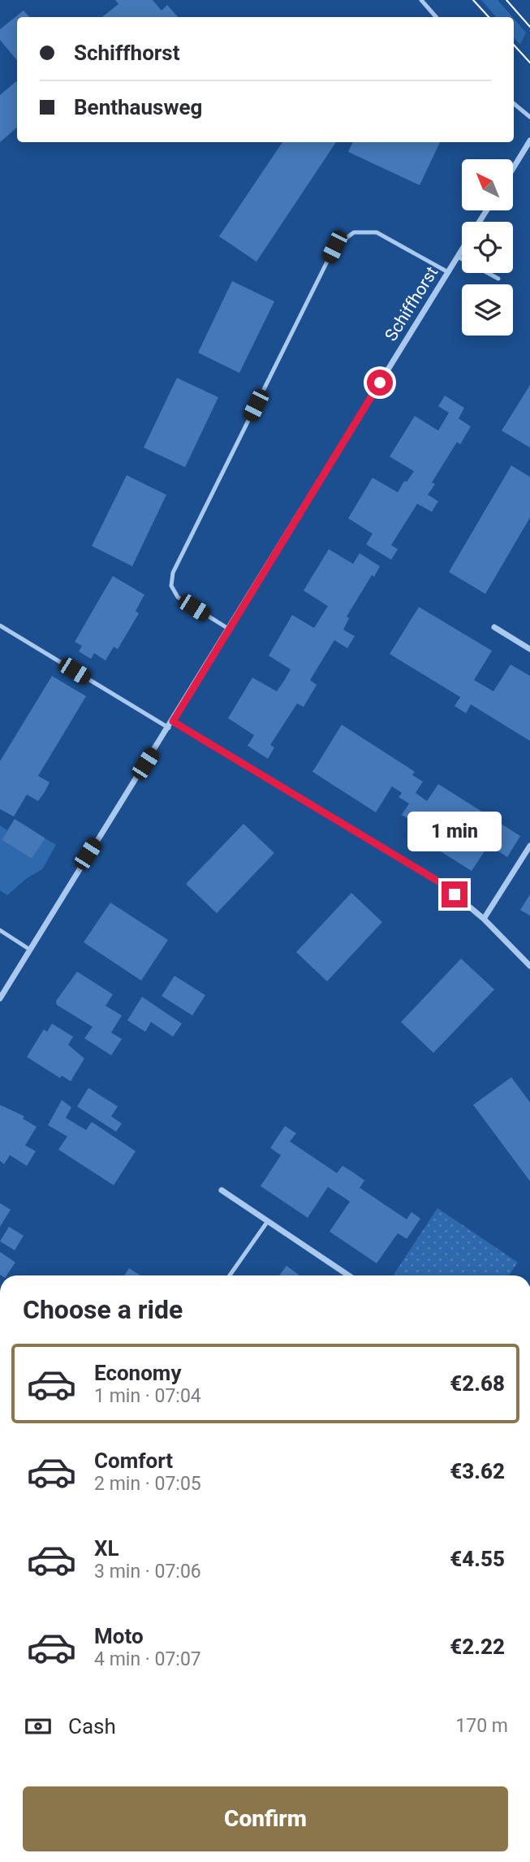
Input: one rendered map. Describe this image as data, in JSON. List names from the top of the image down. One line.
{"streets":{"street":["Schiffhorst"]},"north":"top left","page":{"banner":["Schiffhorst","Benthausweg"],"bubble":"1 min","heading":"Choose a ride","list":[{"name":"Economy","note":"1 min · 07:04","value":"€2.68"},{"name":"Comfort","note":"2 min · 07:05","value":"€3.62"},{"name":"XL","note":"3 min · 07:06","value":"€4.55"},{"name":"Moto","note":"4 min · 07:07","value":"€2.22"}],"pay":["Cash","170 m"],"buttons":"Confirm"}}
